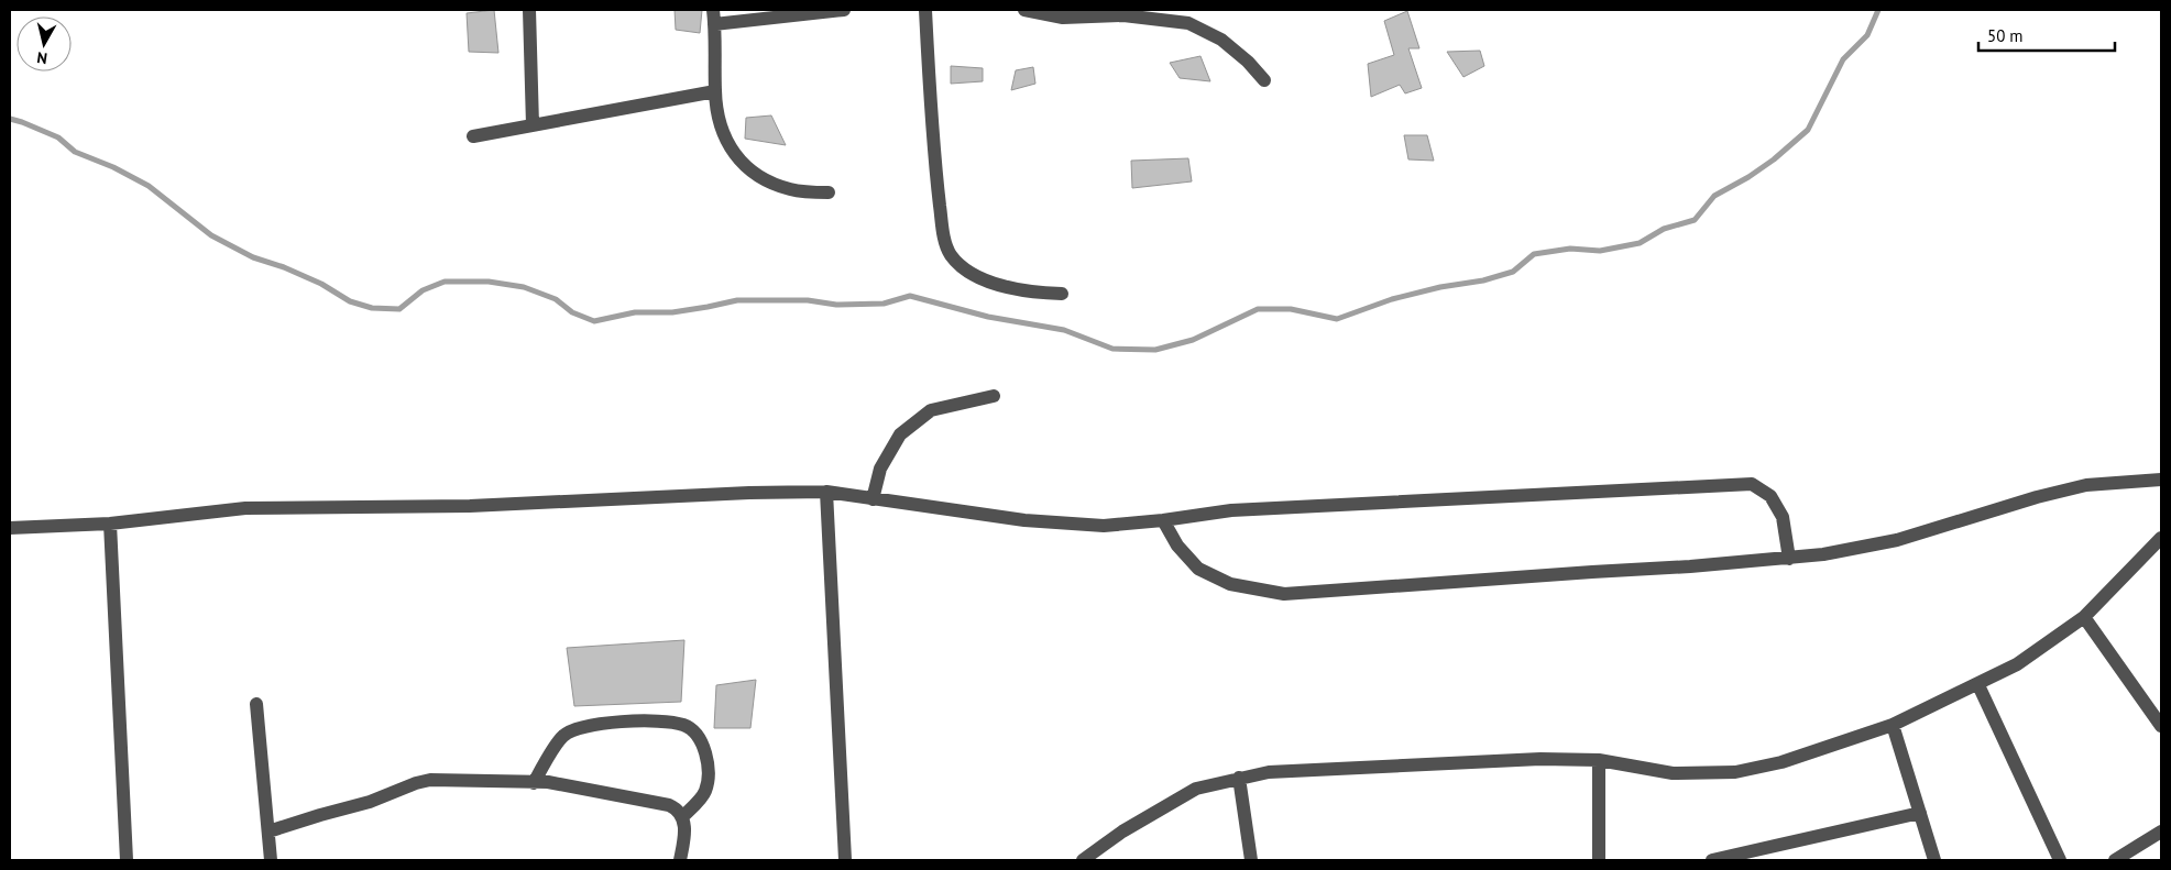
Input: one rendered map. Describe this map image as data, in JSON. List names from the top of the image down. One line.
{"scale_bar":"50 m","north":"bottom"}
